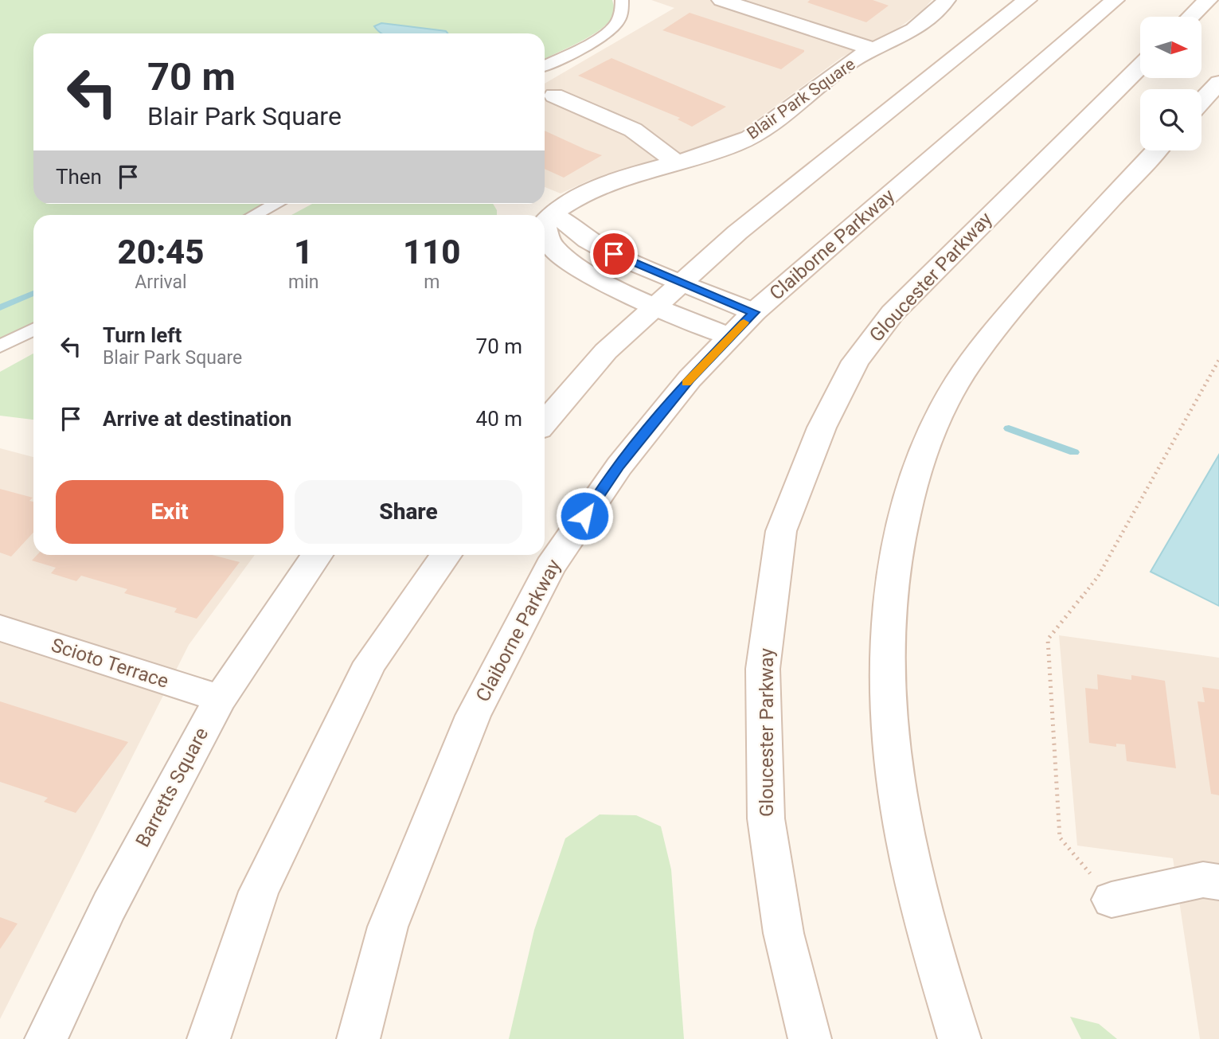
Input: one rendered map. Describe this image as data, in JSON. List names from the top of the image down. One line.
{"streets":{"main road":["Blair Park Square","Claiborne Parkway","Gloucester Parkway","Scioto Terrace","Barretts Square"]},"crossings":[["Scioto Terrace","Barretts Square"]],"north":"right","page":{"turn":["70 m","Blair Park Square"],"then":"Then","eta":["20:45","Arrival","1","min","110","m"],"list":[{"name":"Turn left","note":"Blair Park Square","value":"70 m"},{"name":"Arrive at destination","value":"40 m"}],"buttons":["Exit","Share"]}}
